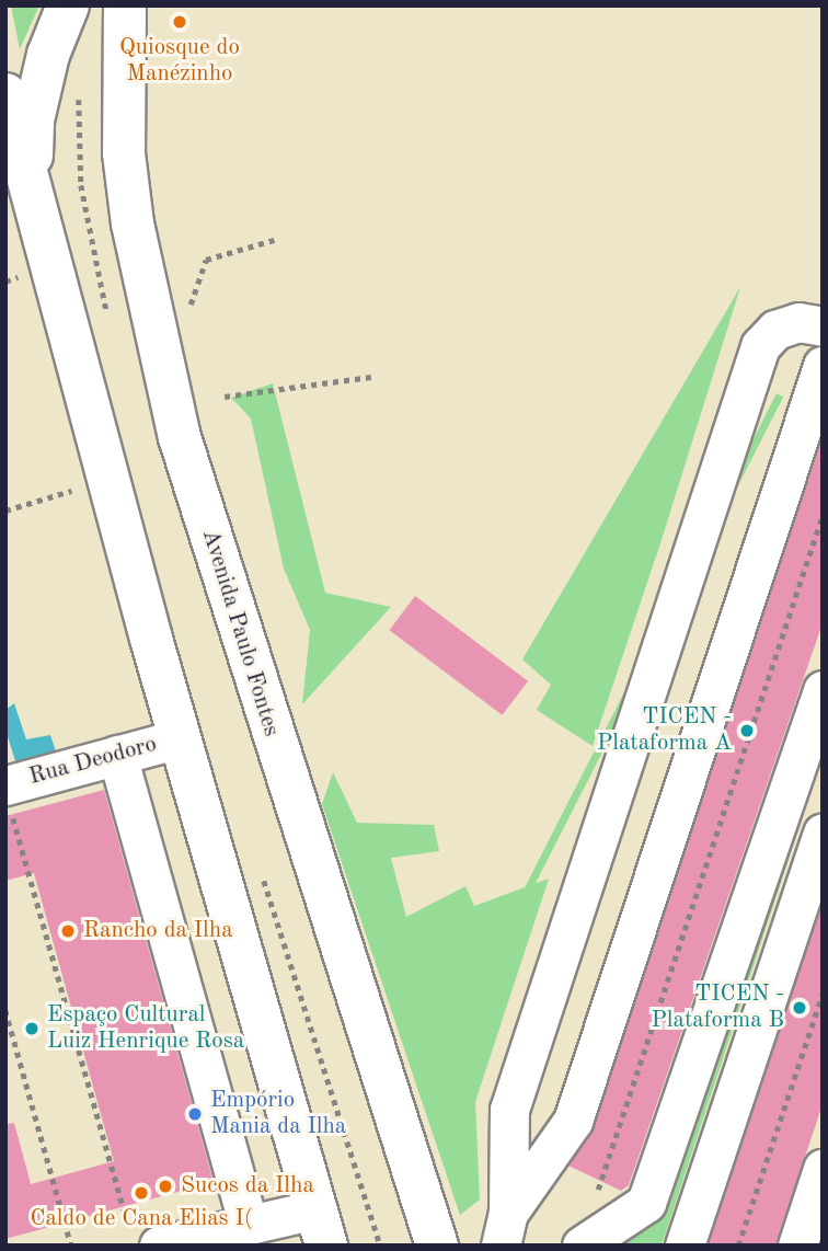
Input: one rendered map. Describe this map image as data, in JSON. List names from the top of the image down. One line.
{"streets":{"main road":["Avenida Paulo Fontes"],"street":["Rua Deodoro"]},"places":["Quiosque do Manézinho","TICEN - Plataforma A","Rancho da Ilha","TICEN - Plataforma B","Espaço Cultural Luiz Henrique Rosa","Empório Mania da Ilha","Sucos da Ilha","Caldo de Cana Elias I("]}
